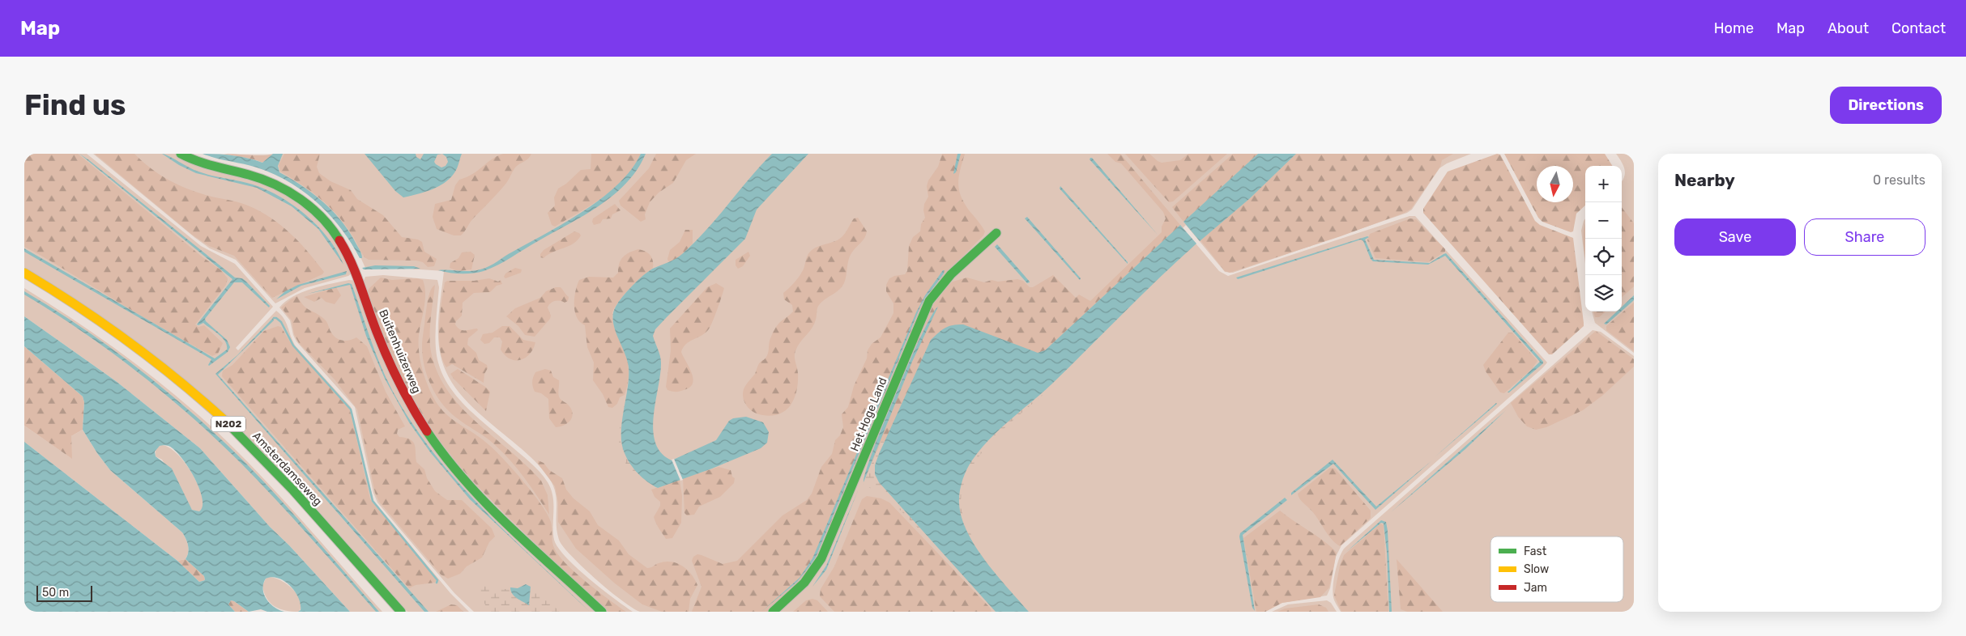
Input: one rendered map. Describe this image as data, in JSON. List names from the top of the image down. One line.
{"streets":{"street":["Buitenhuizerweg","Het Hoge Land","N202","Amsterdamseweg"]},"legend":["Fast","Slow","Jam"],"scale_bar":"50 m","north":"bottom","page":{"header":"Map","nav":["Home","Map","About","Contact"],"buttons":["Directions",["Save","Share"]],"title":"Find us","heading":["Nearby","0 results"],"map_buttons":["+","−"],"scale":"50 m"}}
